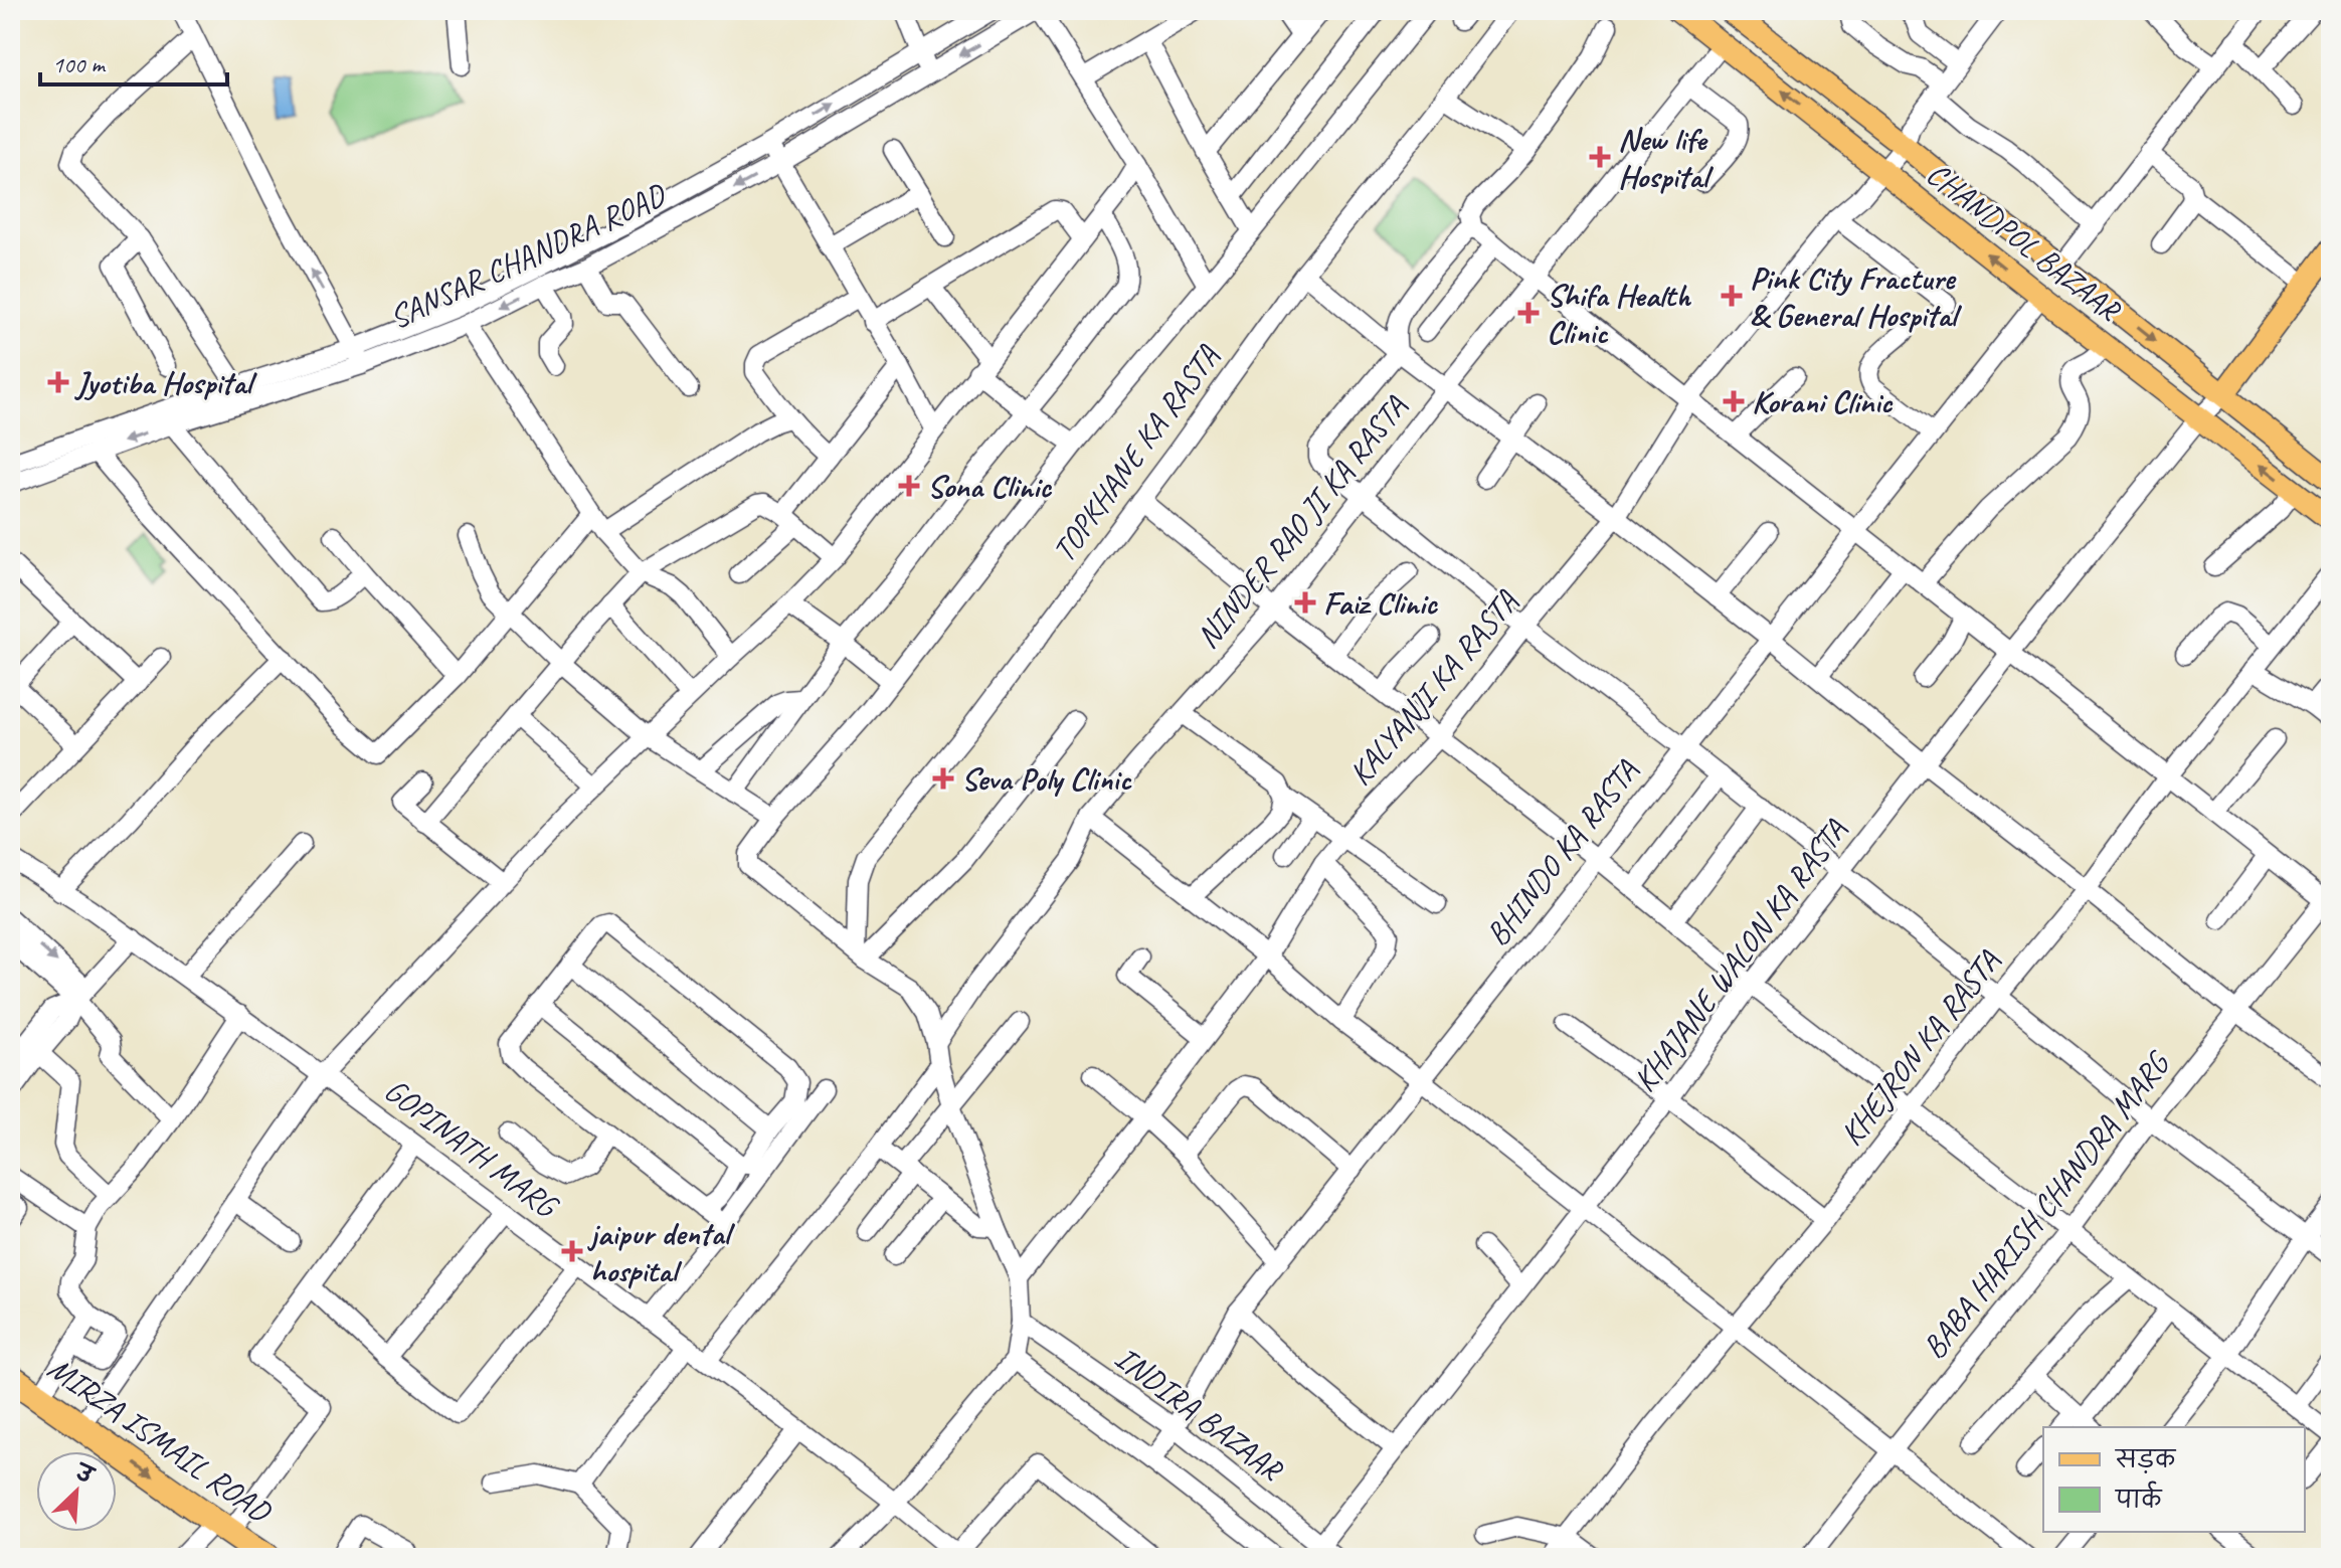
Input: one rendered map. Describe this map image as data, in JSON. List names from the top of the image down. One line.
{"streets":{"highway":["MIRZA ISMAIL ROAD"],"main road":["CHANDPOL BAZAAR"],"street":["SANSAR CHANDRA ROAD","TOPKHANE KA RASTA","NINDER RAO JI KA RASTA","KALYANJI KA RASTA","BHINDO KA RASTA","KHAJANE WALON KA RASTA","KHEJRON KA RASTA","GOPINATH MARG","BABA HARISH CHANDRA MARG","INDIRA BAZAAR"]},"crossings":[["CHANDPOL BAZAAR","NINDER RAO JI KA RASTA"],["CHANDPOL BAZAAR","KALYANJI KA RASTA"],["CHANDPOL BAZAAR","BHINDO KA RASTA"],["CHANDPOL BAZAAR","KHAJANE WALON KA RASTA"],["BHINDO KA RASTA","INDIRA BAZAAR"],["KHAJANE WALON KA RASTA","INDIRA BAZAAR"]],"one_way":["MIRZA ISMAIL ROAD"],"places":{"health":["New life Hospital","Pink City Fracture & General Hospital","Shifa Health Clinic","Jyotiba Hospital","Korani Clinic","Sona Clinic","Faiz Clinic","Seva Poly Clinic","jaipur dental hospital"]},"legend":["सड़क","पार्क"],"scale_bar":"100 m","north":"top right"}
